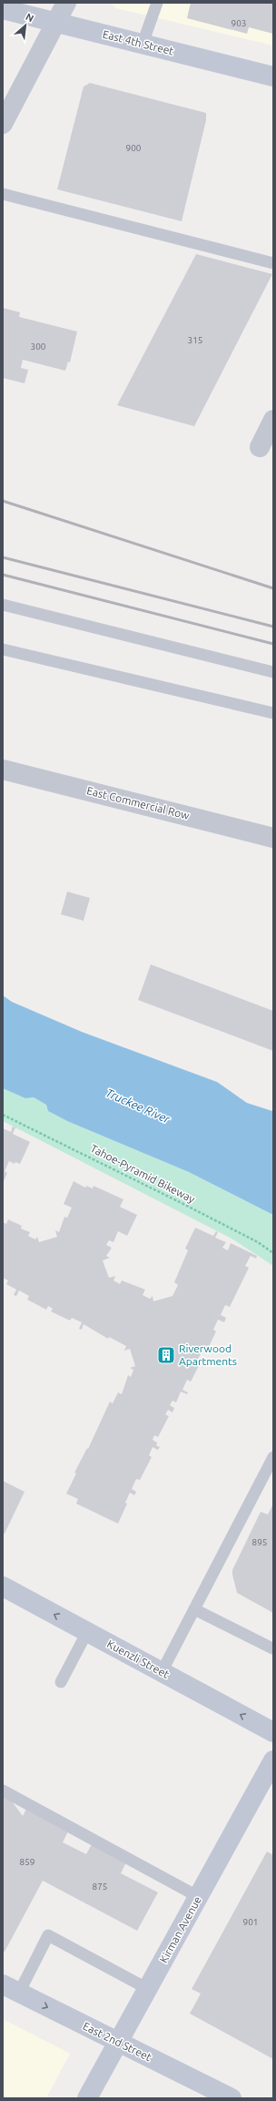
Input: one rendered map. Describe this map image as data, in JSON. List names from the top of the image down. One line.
{"streets":{"main road":["East 4th Street","Kuenzli Street","Kirman Avenue","East 2nd Street"],"street":["East Commercial Row"],"path":["Tahoe-Pyramid Bikeway"]},"crossings":[["Kirman Avenue","East 2nd Street"]],"one_way":["Kuenzli Street","East 2nd Street"],"water":["Truckee River"],"places":{"building":["Riverwood Apartments"]},"house_numbers":["903","900","315","300","895","859","875","901"],"north":"top right"}
